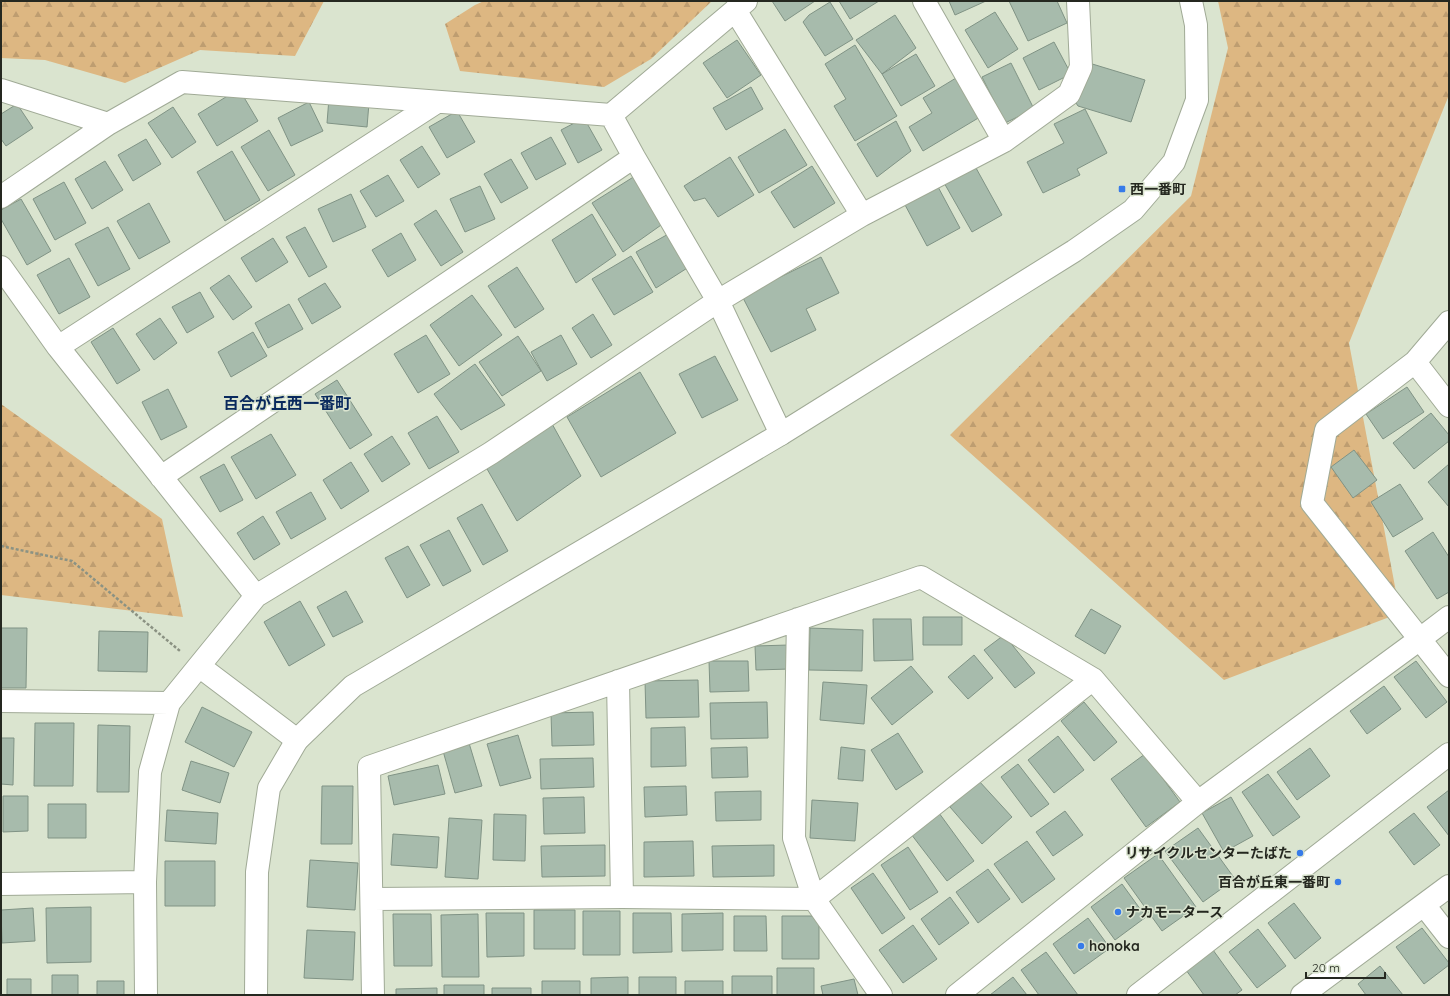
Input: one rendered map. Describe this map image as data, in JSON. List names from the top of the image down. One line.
{"districts":["百合が丘西一番町"],"places":{"transit":["西一番町"],"other":["リサイクルセンターたばた","百合が丘東一番町","ナカモータース","honoka"]},"scale_bar":"20 m"}
